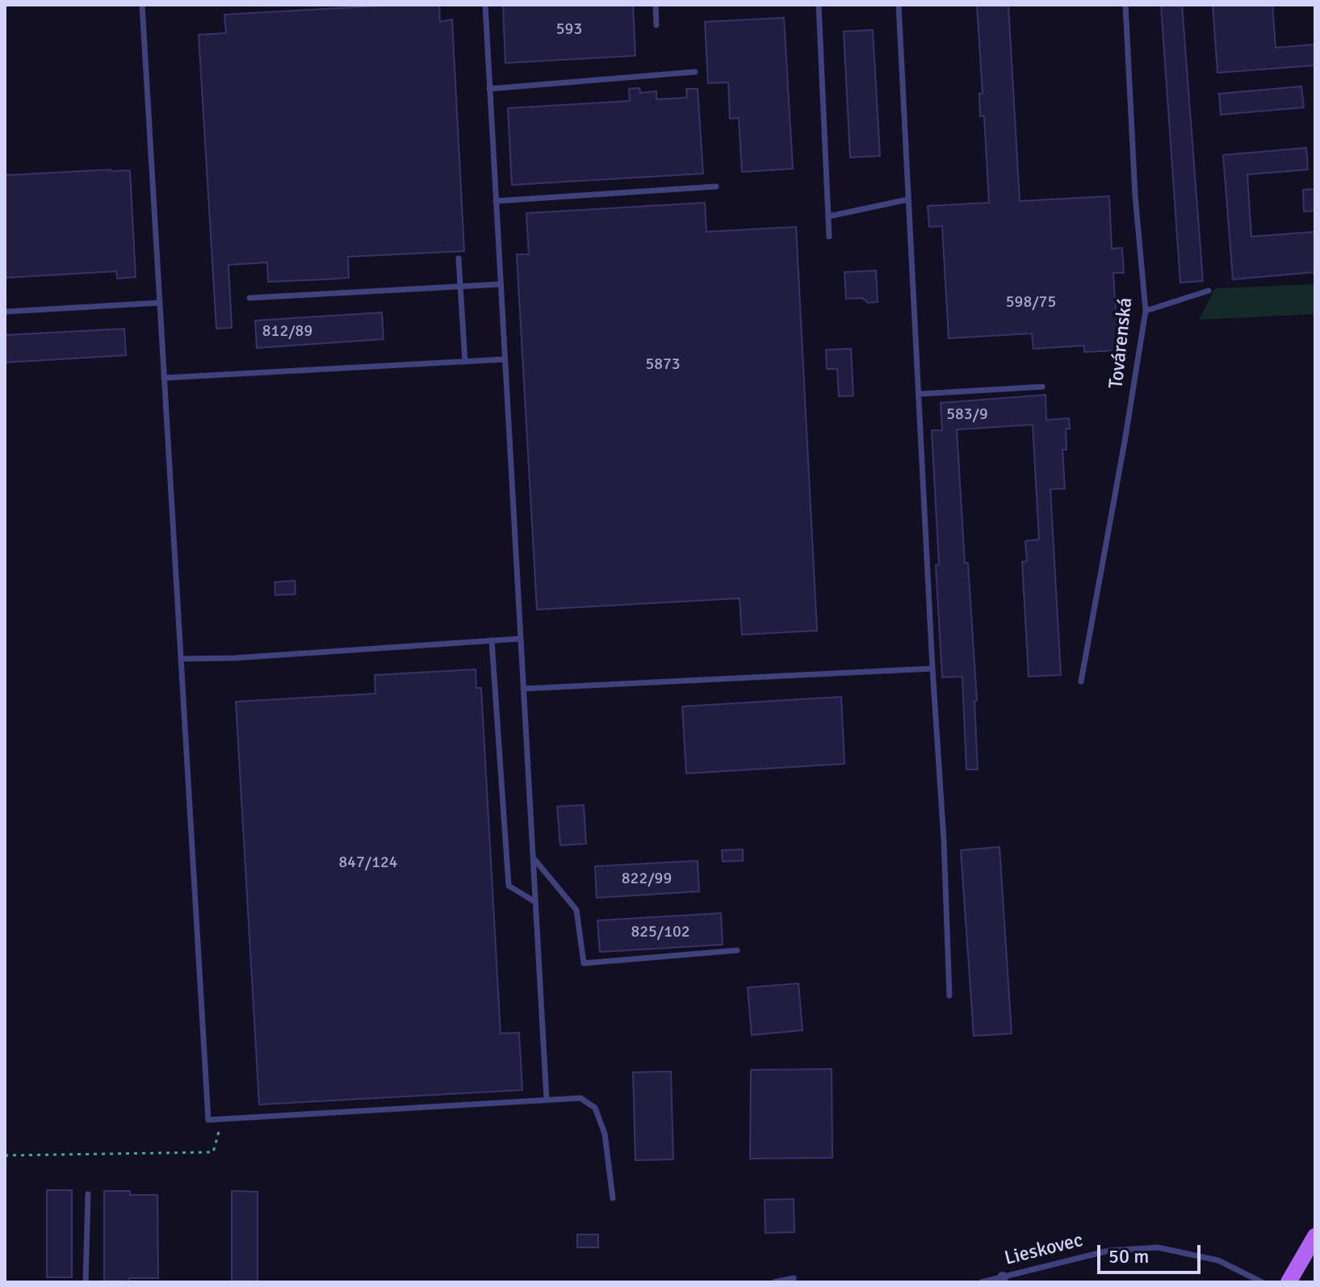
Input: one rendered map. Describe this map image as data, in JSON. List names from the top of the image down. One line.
{"streets":{"lane":["Továrenská","Lieskovec"]},"house_numbers":["593","598/75","812/89","5873","583/9","847/124","822/99","825/102"],"scale_bar":"50 m"}
